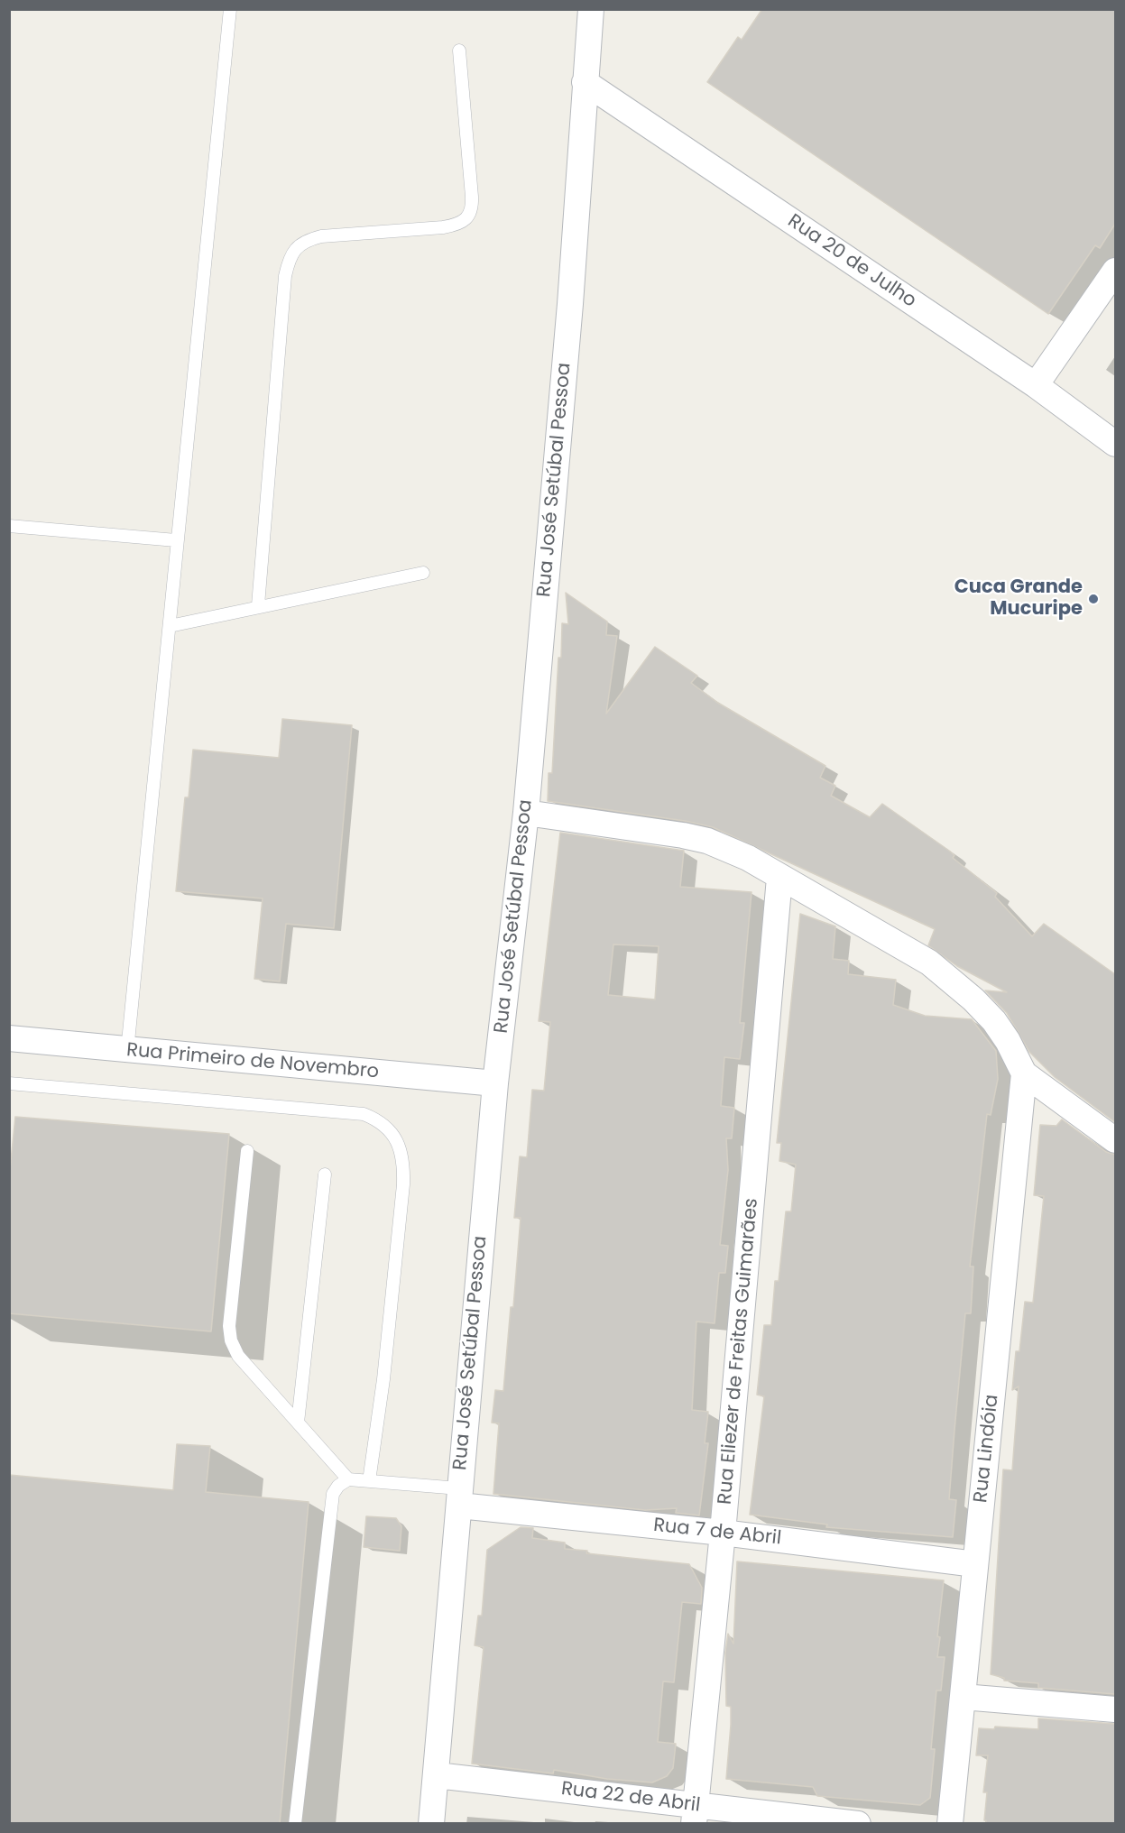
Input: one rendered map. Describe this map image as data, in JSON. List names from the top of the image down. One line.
{"streets":{"street":["Rua 20 de Julho","Rua José Setúbal Pessoa","Rua Primeiro de Novembro","Rua Eliezer de Freitas Guimarães","Rua Lindóia","Rua 7 de Abril","Rua 22 de Abril"]},"crossings":[["Rua 20 de Julho","Rua José Setúbal Pessoa"],["Rua José Setúbal Pessoa","Rua Primeiro de Novembro"],["Rua José Setúbal Pessoa","Rua 7 de Abril"],["Rua José Setúbal Pessoa","Rua 22 de Abril"],["Rua Eliezer de Freitas Guimarães","Rua 7 de Abril"],["Rua Eliezer de Freitas Guimarães","Rua 22 de Abril"],["Rua Lindóia","Rua 7 de Abril"]],"places":["Cuca Grande Mucuripe"]}
